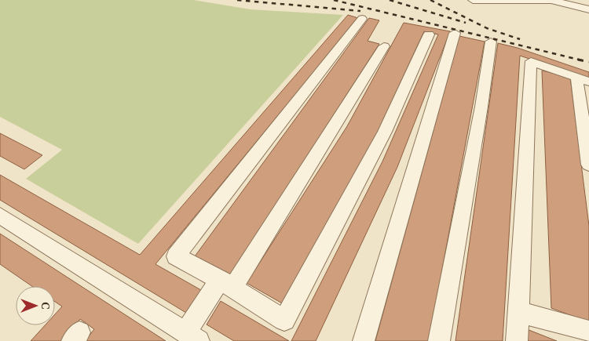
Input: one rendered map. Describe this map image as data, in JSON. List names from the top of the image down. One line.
{"north":"right"}
